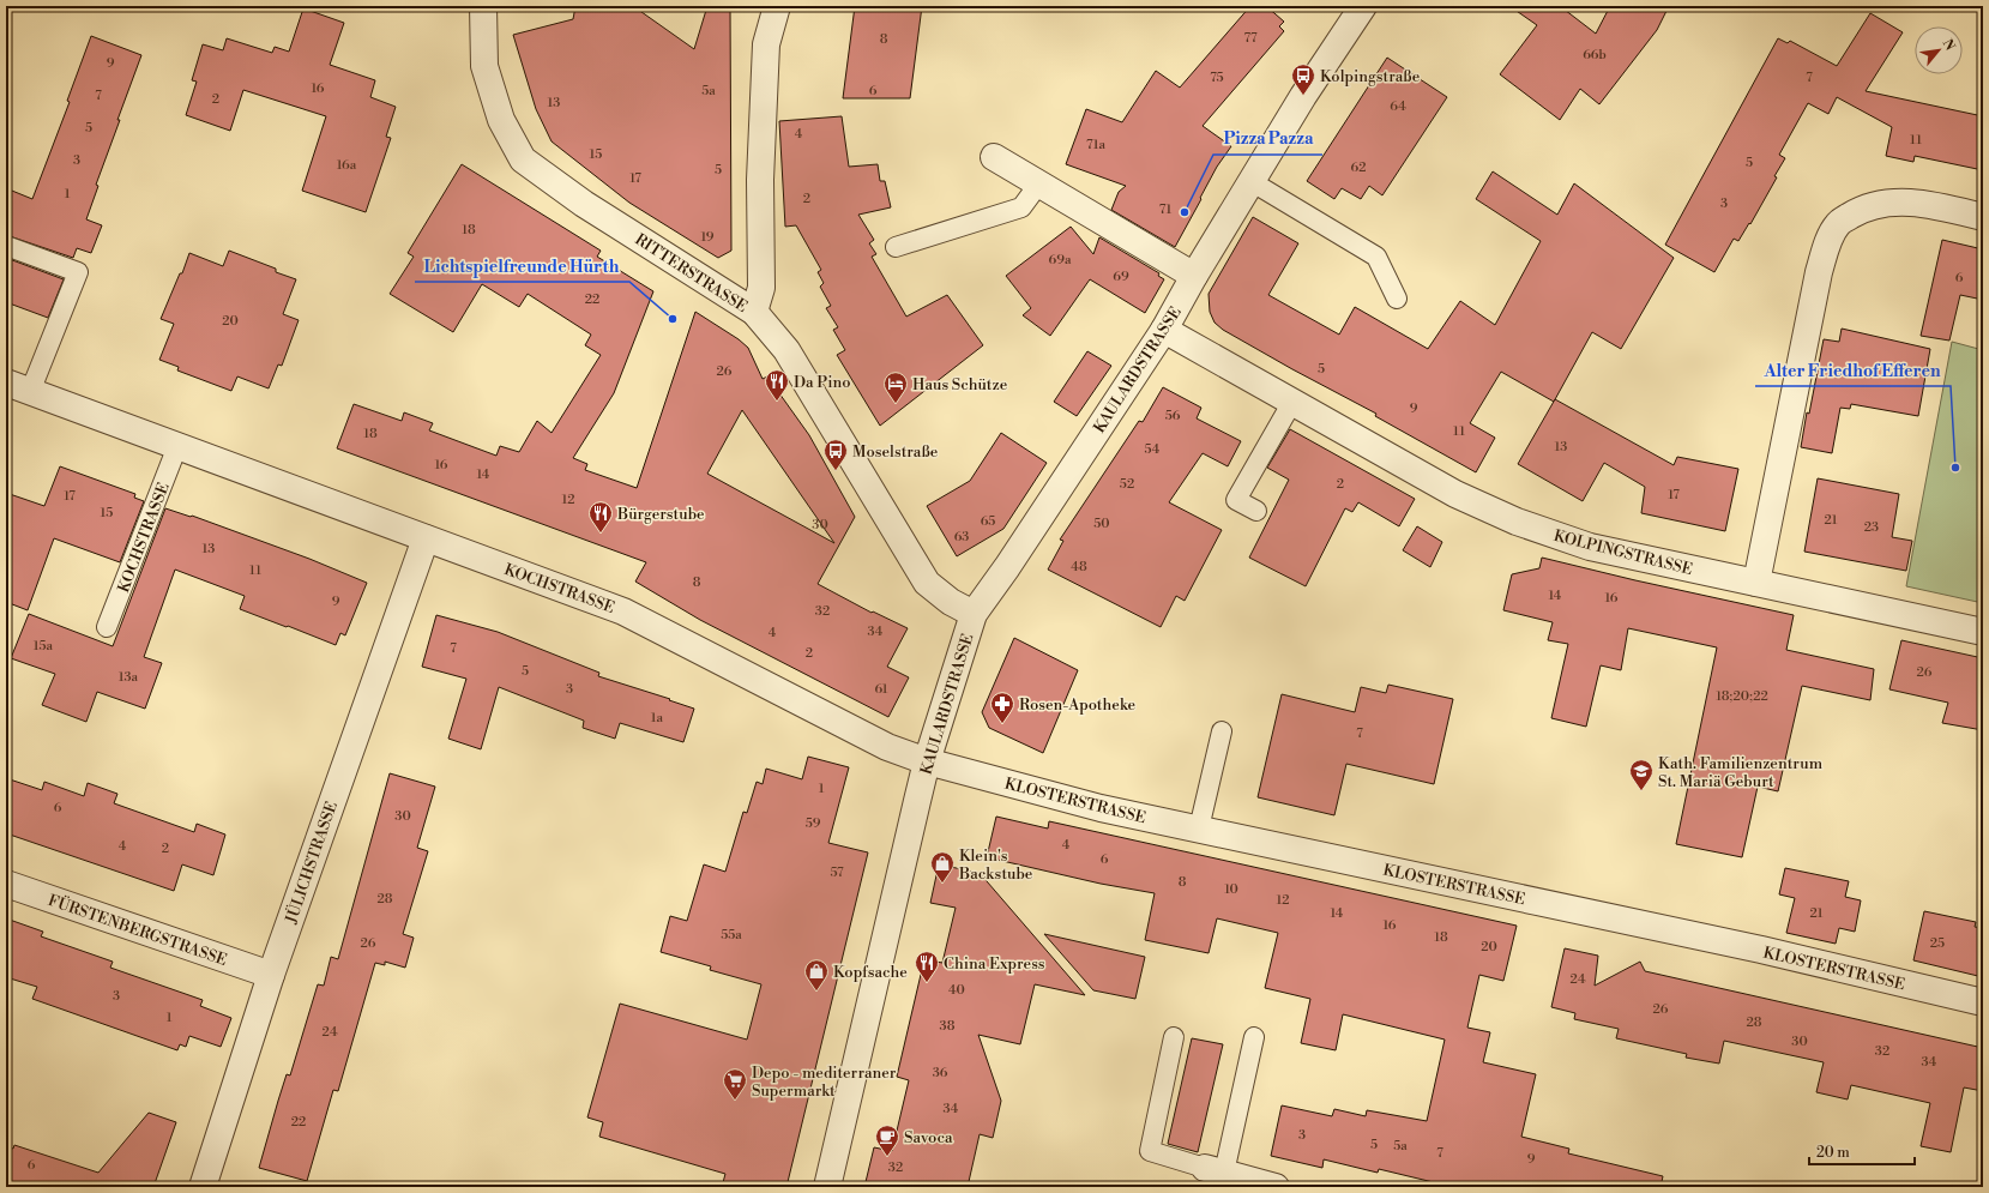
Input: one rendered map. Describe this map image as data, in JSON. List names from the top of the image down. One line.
{"streets":{"street":["RITTERSTRASSE","KAULARDSTRASSE","KOCHSTRASSE","KOLPINGSTRASSE","KLOSTERSTRASSE","JÜLICHSTRASSE","FÜRSTENBERGSTRASSE"]},"crossings":[["RITTERSTRASSE","KAULARDSTRASSE"],["KAULARDSTRASSE","KOCHSTRASSE"],["KAULARDSTRASSE","KOLPINGSTRASSE"],["KAULARDSTRASSE","KLOSTERSTRASSE"],["KOCHSTRASSE","KLOSTERSTRASSE"],["KOCHSTRASSE","JÜLICHSTRASSE"],["JÜLICHSTRASSE","FÜRSTENBERGSTRASSE"]],"places":{"bus stop":["Kolpingstraße","Moselstraße"],"other":["Pizza Pazza","Lichtspielfreunde Hürth","Alter Friedhof Efferen"],"restaurant":["Da Pino","Bürgerstube","China Express"],"hotel":["Haus Schütze"],"pharmacy":["Rosen-Apotheke"],"school or university":["Kath. Familienzentrum St. Mariä Geburt"],"shop":["Klein's Backstube","Kopfsache"],"supermarket":["Depo - mediterraner Supermarkt"],"cafe":["Savoca"]},"house_numbers":["77","8","66b","9","75","7","16","5a","6","7","2","13","64","5","4","11","71a","15","3","5","16a","62","5","17","1","2","3","71","18","19","69a","69","6","22","20","5","26","9","56","11","18","13","54","16","14","52","2","17","17","12","15","21","65","50","30","23","63","13","48","11","8","14","16","9","32","34","4","15a","7","2","5","26","13a","3","61","18;20;22","1a","7","1","6","30","59","4","4","2","6","57","8","10","28","12","14","21","16","55a","18","26","25","20","24","40","3","26","1","28","38","24","30","32","34","36","34","22","3","5","5a","7","9","6","32"],"scale_bar":"20 m","north":"top right"}
